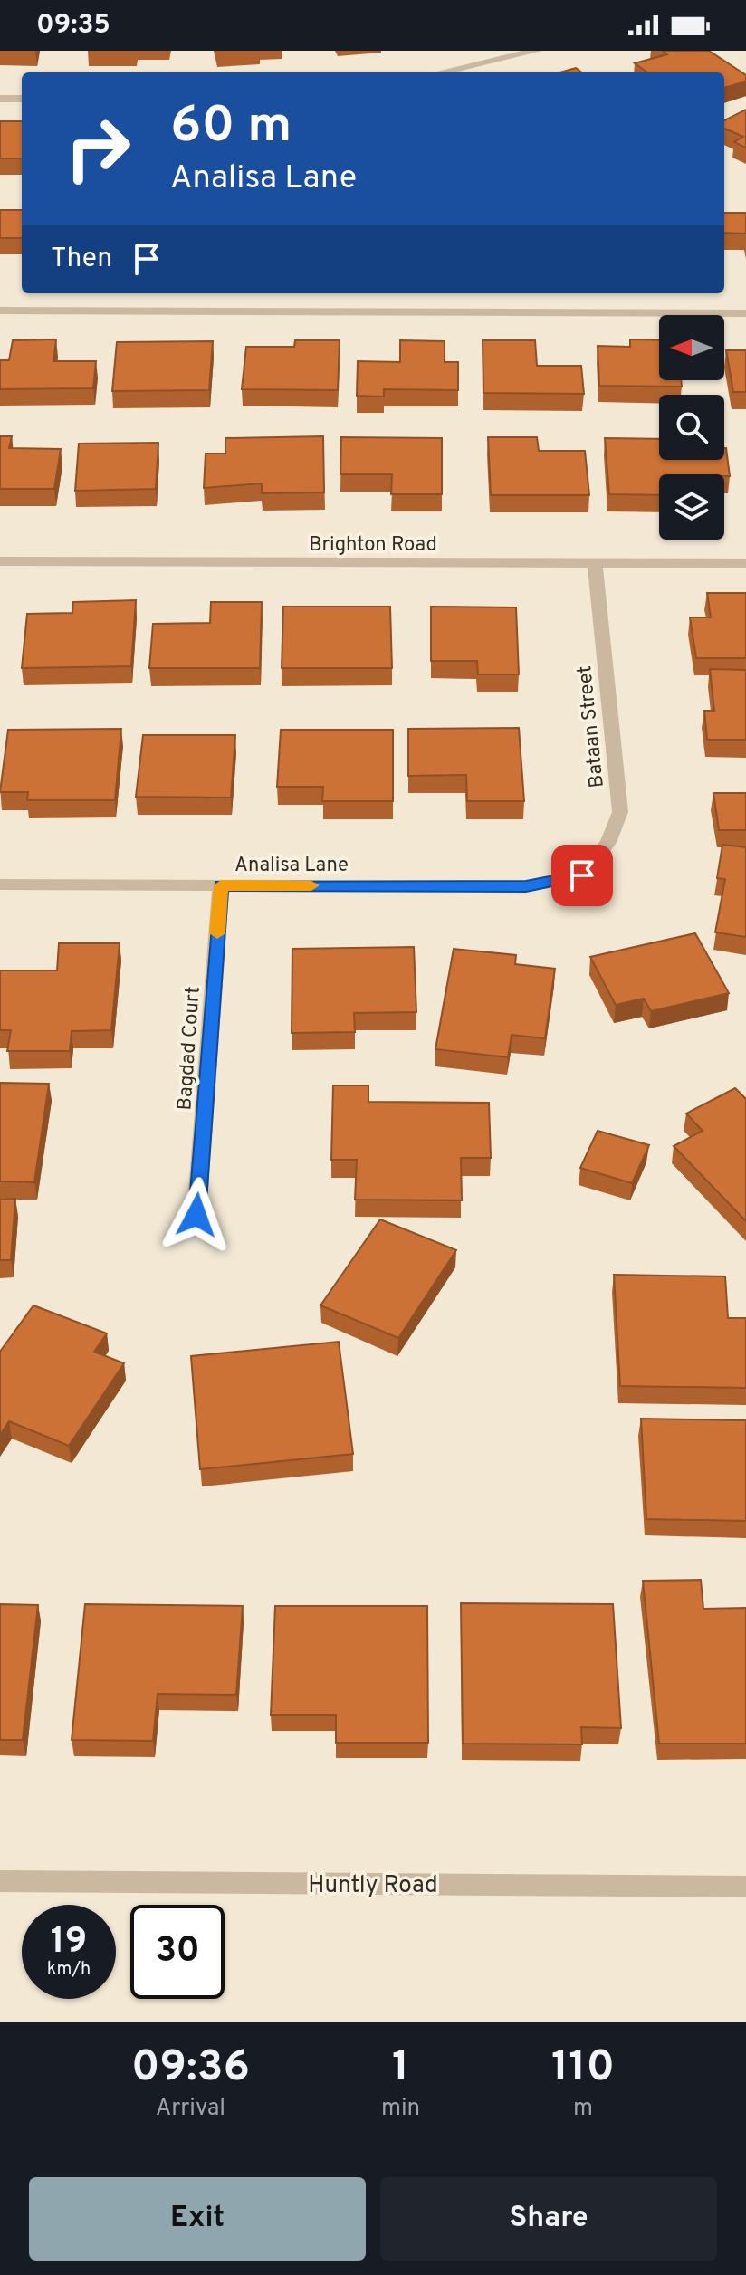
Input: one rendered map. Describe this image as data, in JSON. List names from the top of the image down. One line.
{"streets":{"street":["Brighton Road","Bataan Street","Analisa Lane","Bagdad Court","Huntly Road"]},"crossings":[["Brighton Road","Bataan Street"],["Bataan Street","Analisa Lane"],["Analisa Lane","Bagdad Court"]],"north":"left","page":{"status":"09:35","turn":["60 m","Analisa Lane"],"then":"Then","speed":"19 km/h","limit":"30","eta":["09:36","Arrival","1","min","110","m"],"buttons":["Exit","Share"]}}
